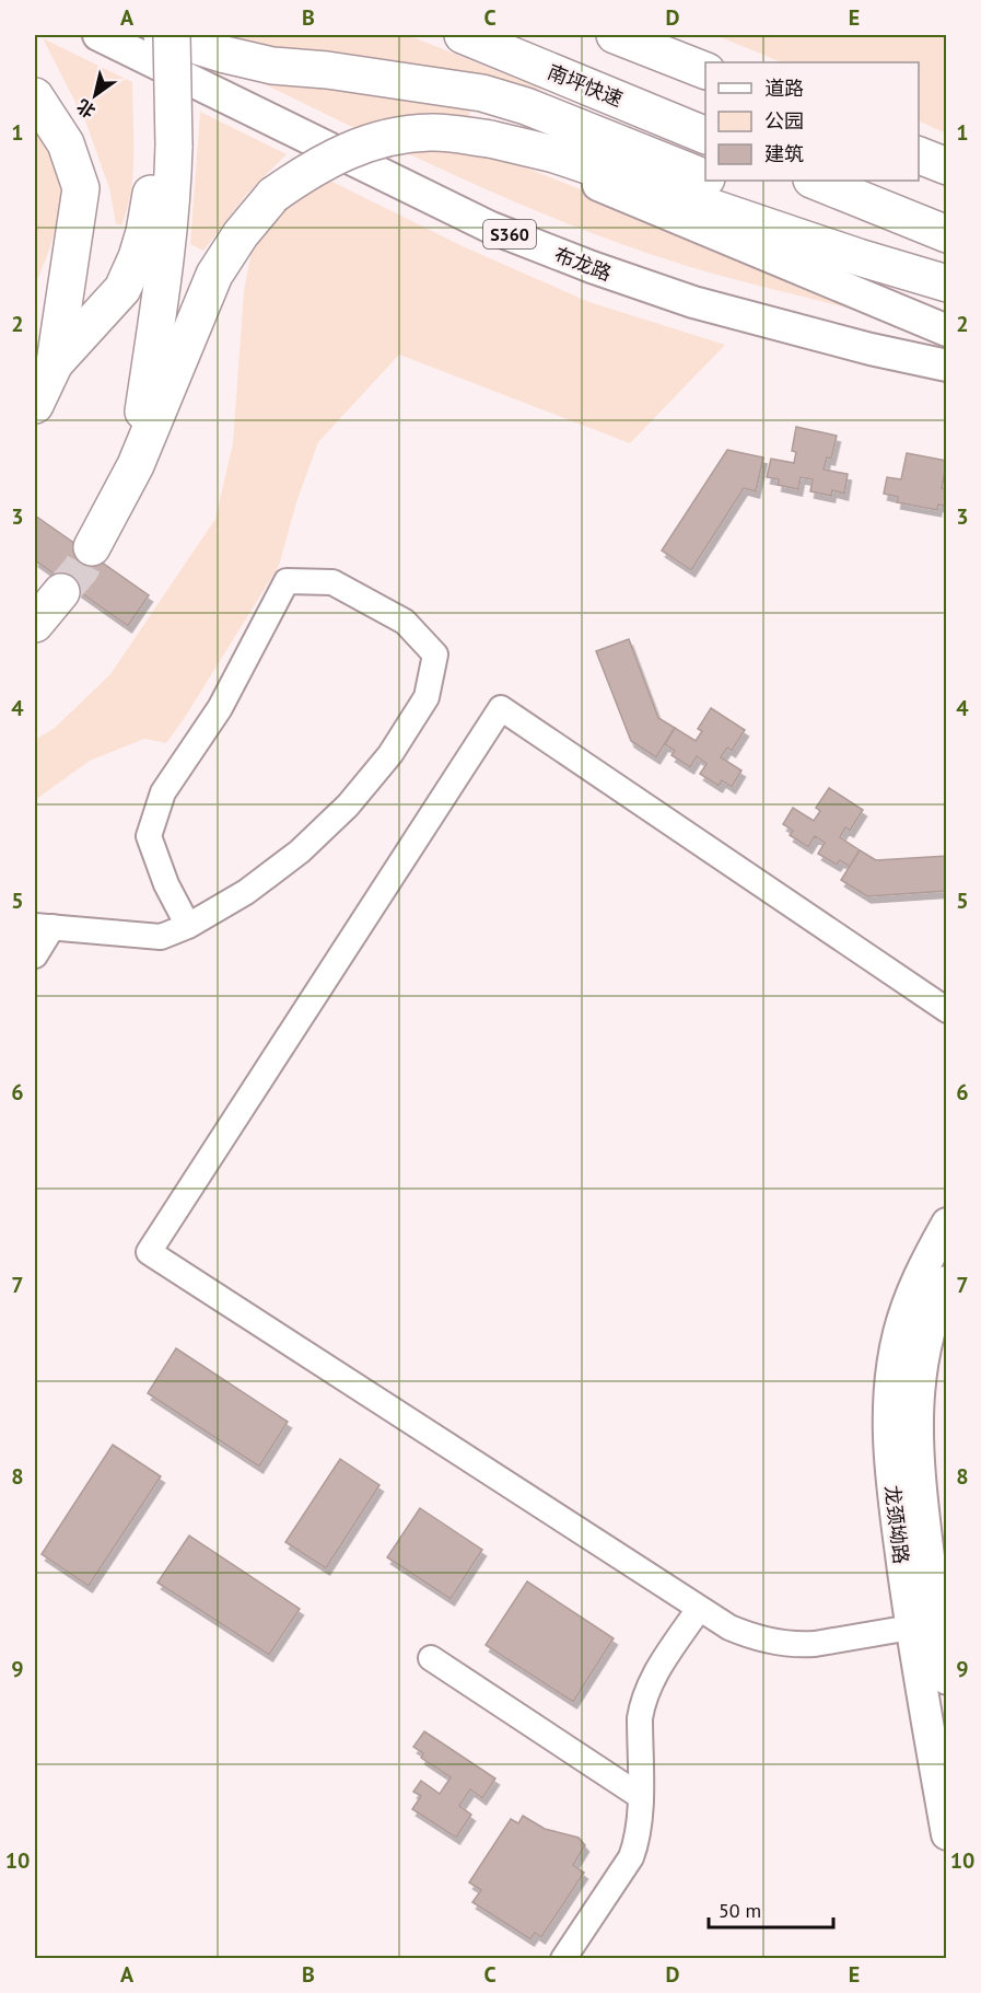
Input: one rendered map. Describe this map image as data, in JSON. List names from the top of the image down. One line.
{"streets":{"highway":["南坪快速"],"main road":["S360","布龙路","龙颈坳路"]},"legend":["道路","公园","建筑"],"scale_bar":"50 m","north":"bottom left","grid":{"columns":["A","B","C","D","E"],"rows":["1","2","3","4","5","6","7","8","9","10"]}}
